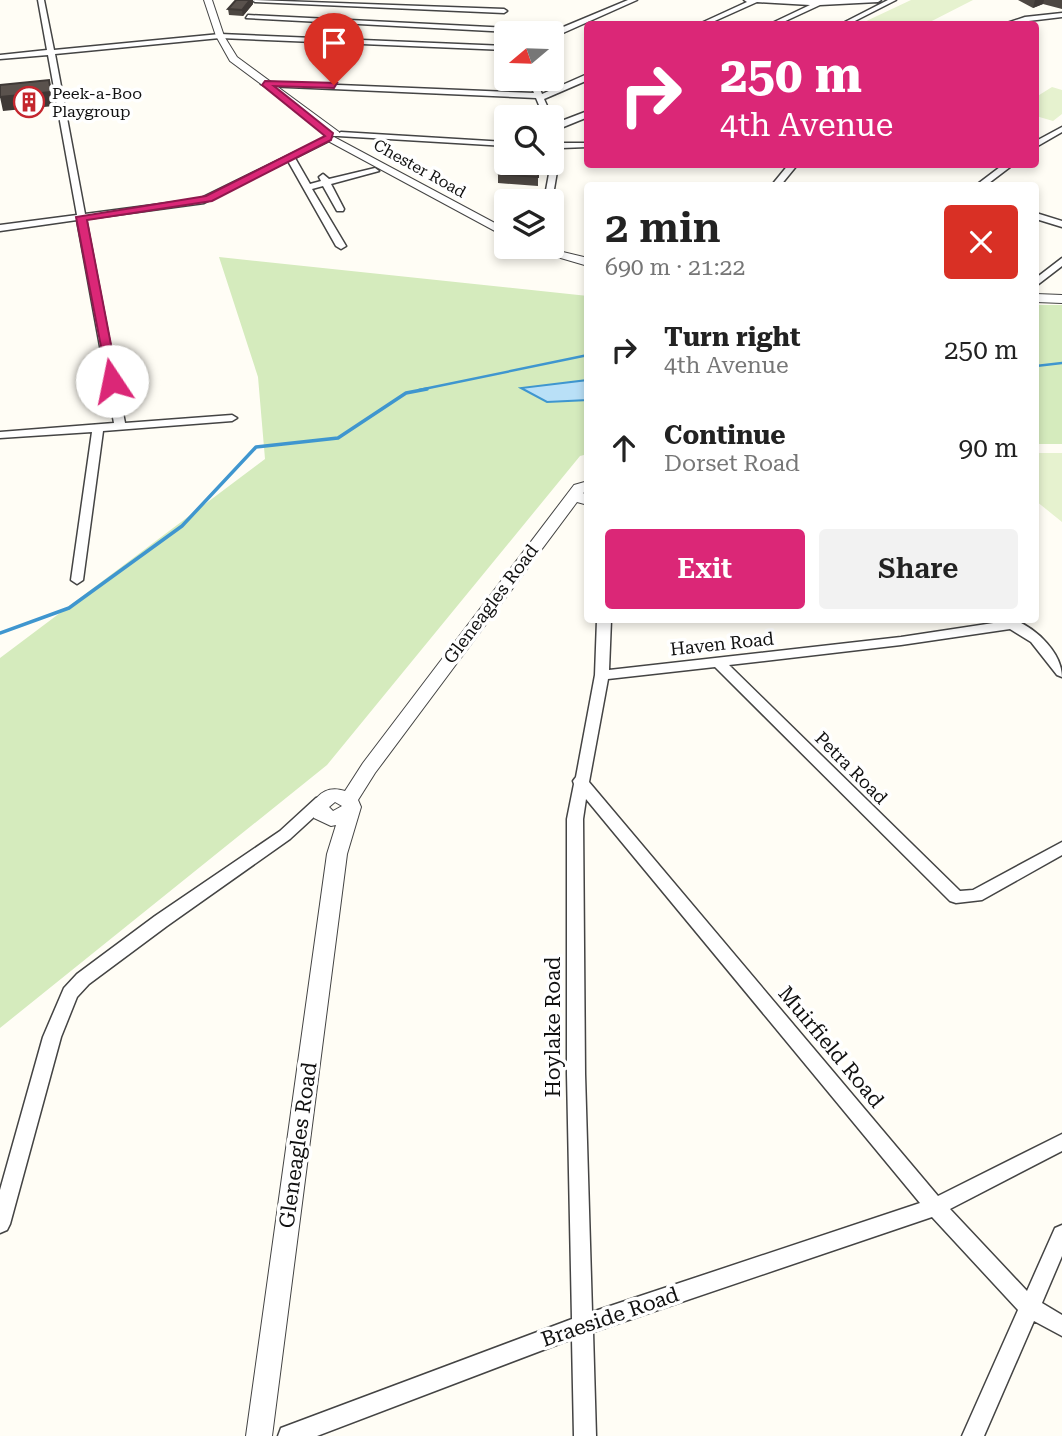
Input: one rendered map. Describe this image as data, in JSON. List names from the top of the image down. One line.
{"streets":{"street":["Chester Road","Gleneagles Road","Haven Road","Petra Road","Hoylake Road","Muirfield Road","Braeside Road"]},"crossings":[["Haven Road","Petra Road"],["Haven Road","Hoylake Road"],["Hoylake Road","Muirfield Road"],["Hoylake Road","Braeside Road"],["Muirfield Road","Braeside Road"]],"places":{"building":["Peek-a-Boo Playgroup"]},"north":"left","page":{"turn":["250 m","4th Avenue"],"heading":["2 min","690 m · 21:22"],"list":[{"name":"Turn right","note":"4th Avenue","value":"250 m"},{"name":"Continue","note":"Dorset Road","value":"90 m"}],"buttons":["Exit","Share"]}}
